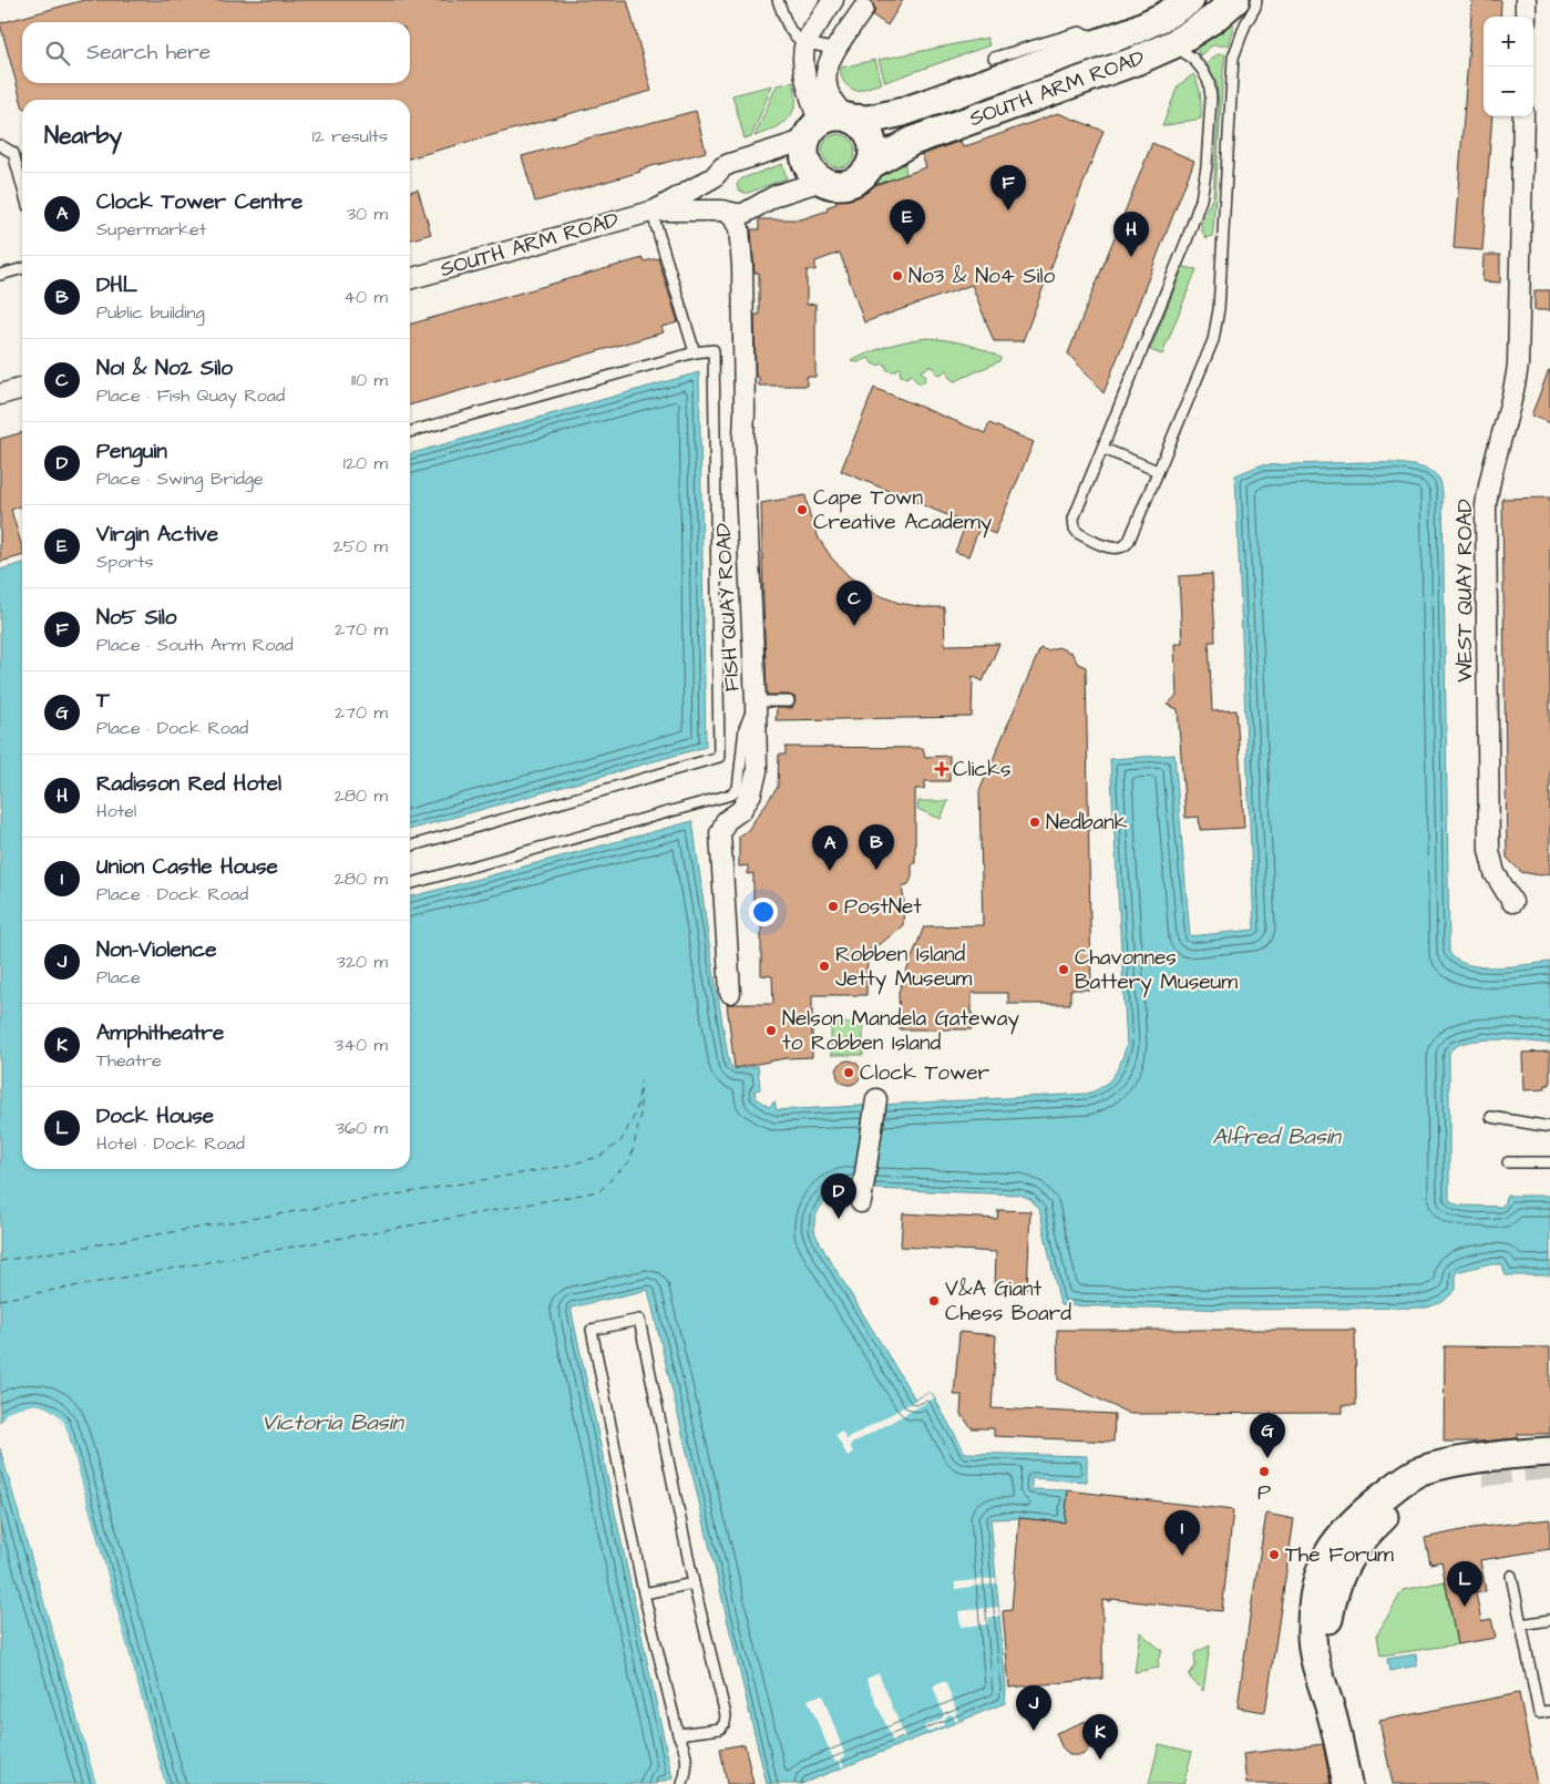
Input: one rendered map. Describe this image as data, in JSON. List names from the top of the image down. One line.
{"streets":{"street":["SOUTH ARM ROAD","WEST QUAY ROAD","FISH QUAY ROAD"]},"crossings":[["SOUTH ARM ROAD","FISH QUAY ROAD"]],"water":["Alfred Basin","Victoria Basin"],"places":{"other":["No3 & No4 Silo","Cape Town Creative Academy","Nedbank","PostNet","Robben Island Jetty Museum","Chavonnes Battery Museum","Nelson Mandela Gateway to Robben Island","Clock Tower","V&A Giant Chess Board","P","The Forum"],"health":["Clicks"]},"page":{"map_buttons":["+","−"],"search":"Search here","heading":["Nearby","12 results"],"pins":["F","E","H","C","B","A","D","G","I","L","J","K"],"list":[{"mark":"A","name":"Clock Tower Centre","note":"Supermarket","value":"30 m"},{"mark":"B","name":"DHL","note":"Public building","value":"40 m"},{"mark":"C","name":"No1 & No2 Silo","note":"Place · Fish Quay Road","value":"110 m"},{"mark":"D","name":"Penguin","note":"Place · Swing Bridge","value":"120 m"},{"mark":"E","name":"Virgin Active","note":"Sports","value":"250 m"},{"mark":"F","name":"No5 Silo","note":"Place · South Arm Road","value":"270 m"},{"mark":"G","name":"T","note":"Place · Dock Road","value":"270 m"},{"mark":"H","name":"Radisson Red Hotel","note":"Hotel","value":"280 m"},{"mark":"I","name":"Union Castle House","note":"Place · Dock Road","value":"280 m"},{"mark":"J","name":"Non-Violence","note":"Place","value":"320 m"},{"mark":"K","name":"Amphitheatre","note":"Theatre","value":"340 m"},{"mark":"L","name":"Dock House","note":"Hotel · Dock Road","value":"360 m"}]}}
